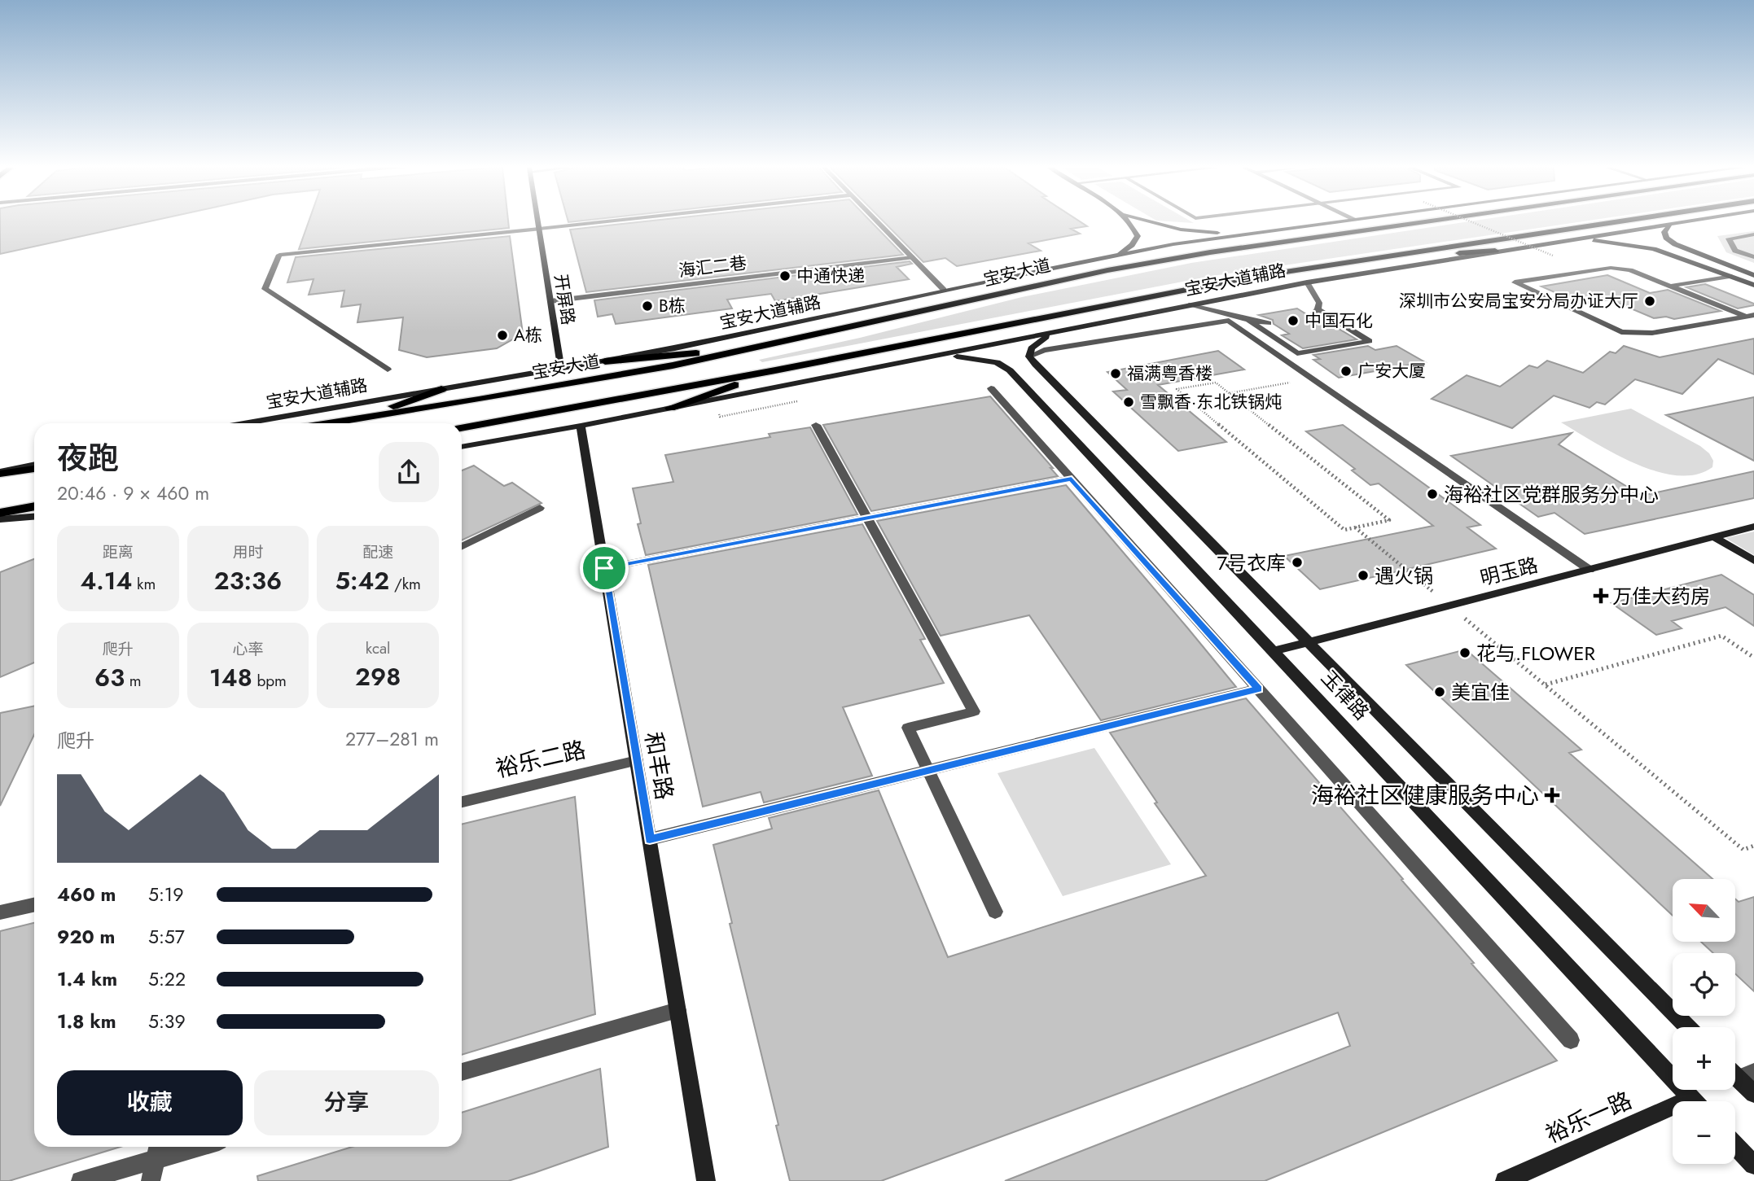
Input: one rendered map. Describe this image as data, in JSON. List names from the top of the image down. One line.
{"streets":{"main road":["宝安大道","宝安大道辅路","开屏路","明玉路","玉律路","和丰路","裕乐一路"],"street":["海汇二巷","裕乐二路"]},"crossings":[["海汇二巷","开屏路"],["宝安大道辅路","开屏路"],["宝安大道辅路","玉律路"],["宝安大道辅路","和丰路"],["明玉路","玉律路"],["裕乐二路","和丰路"]],"places":{"other":["中通快递","深圳市公安局宝安分局办证大厅","B栋","中国石化","A栋","广安大厦","福满粤香楼","雪飘香·东北铁锅炖","海裕社区党群服务分中心","7号衣库","遇火锅","花与.FLOWER","美宜佳"],"health":["万佳大药房","海裕社区健康服务中心"]},"north":"top left","page":{"heading":["夜跑","20:46 · 9 × 460 m"],"stats":[["距离","4.14 km"],["用时","23:36"],["配速","5:42 /km"],["爬升","63 m"],["心率","148 bpm"],["kcal","298"]],"chart":["爬升","277–281 m"],"list":[{"name":"460 m","note":"5:19"},{"name":"920 m","note":"5:57"},{"name":"1.4 km","note":"5:22"},{"name":"1.8 km","note":"5:39"}],"map_buttons":["+","−"],"buttons":["收藏","分享"]}}
